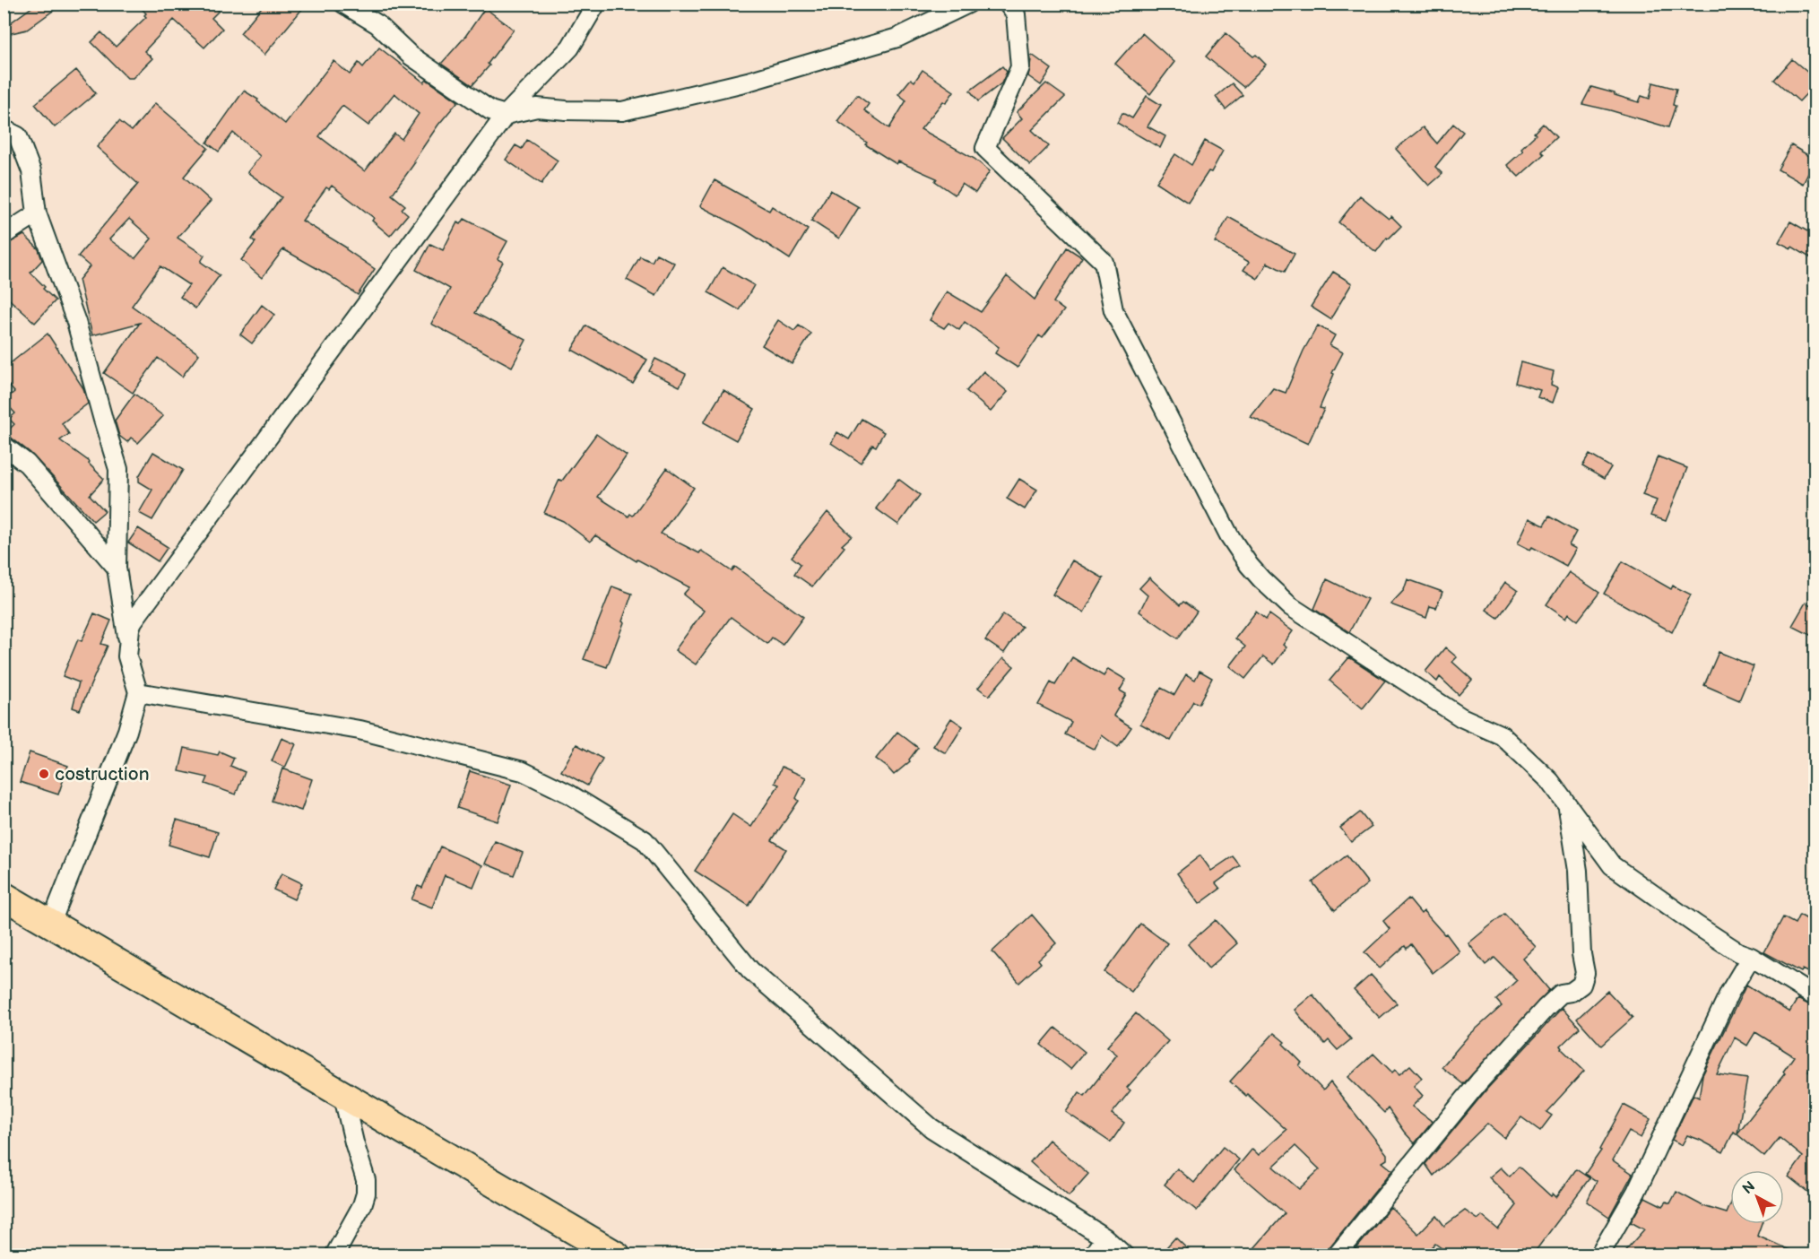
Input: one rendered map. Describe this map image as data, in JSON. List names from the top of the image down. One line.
{"places":["costruction"],"north":"top left"}
